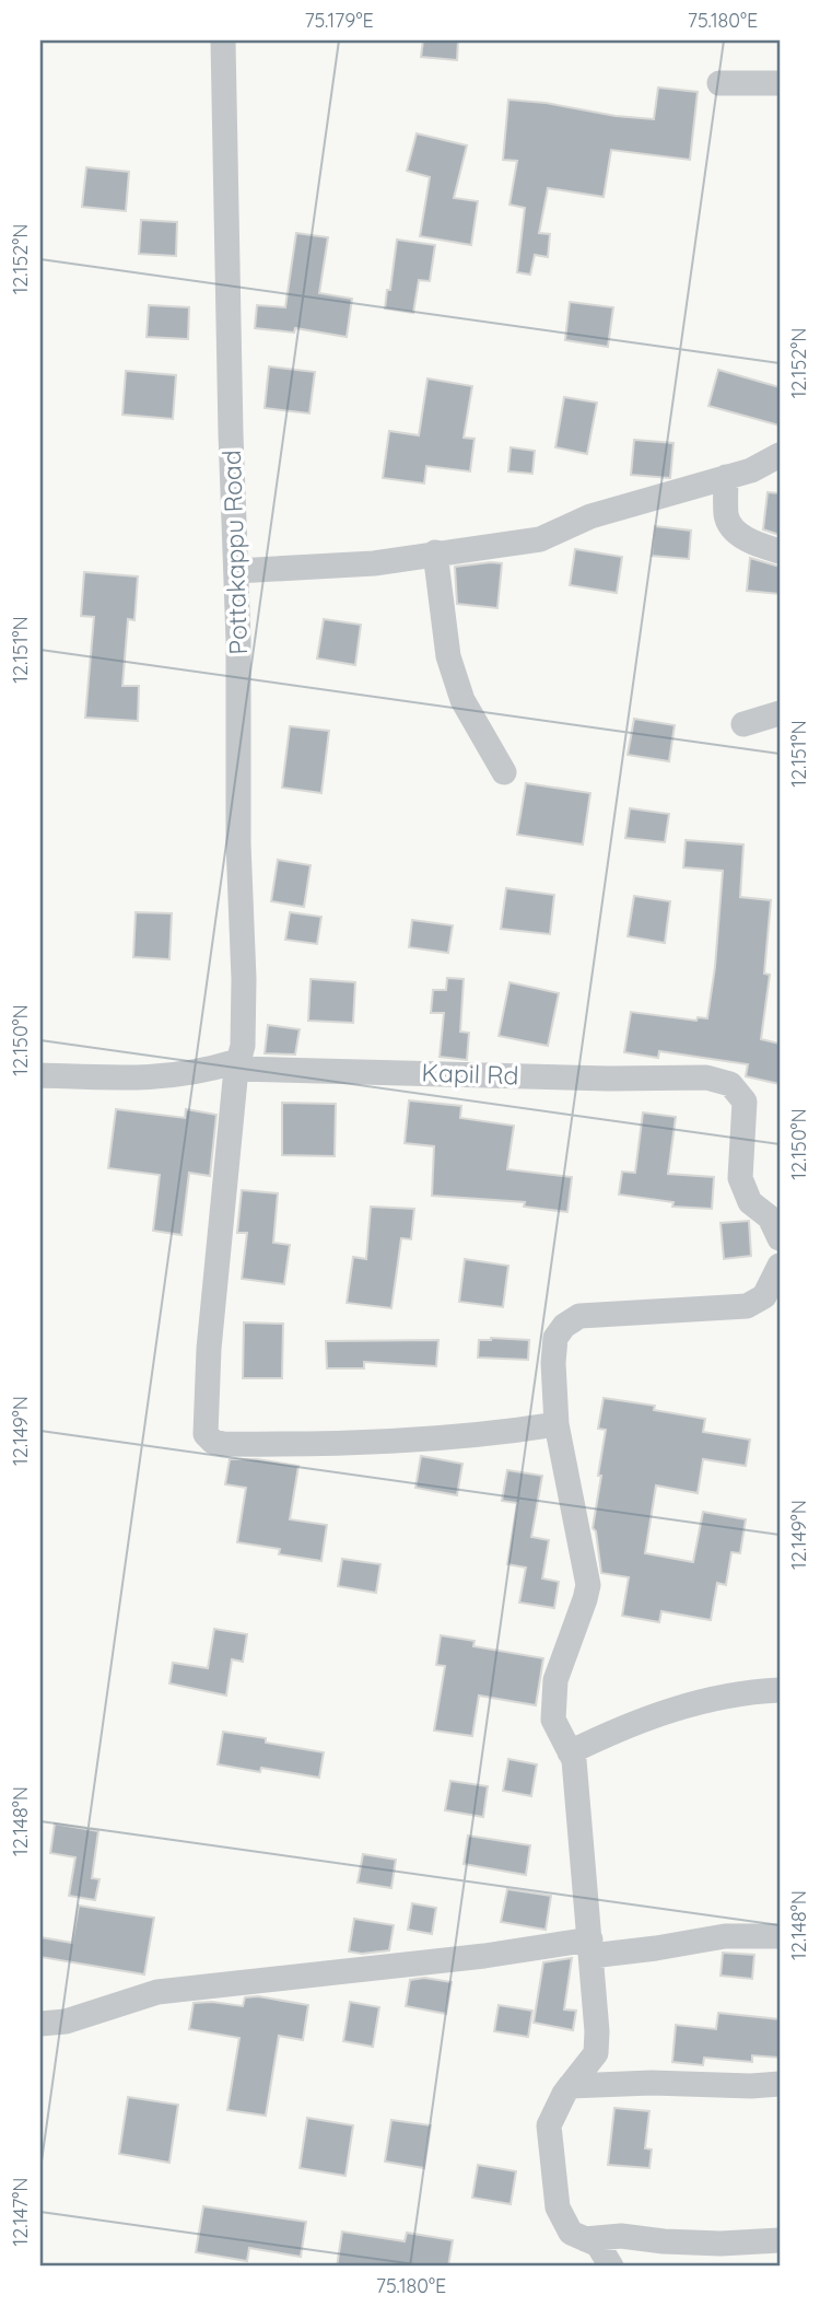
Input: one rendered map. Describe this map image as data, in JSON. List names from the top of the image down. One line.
{"streets":{"street":["Pottakappu Road","Kapil Rd"]},"crossings":[["Pottakappu Road","Kapil Rd"]],"coordinates":["75.179°E","75.180°E","12.152°N","12.151°N","12.150°N","12.149°N","12.148°N","12.147°N"]}
